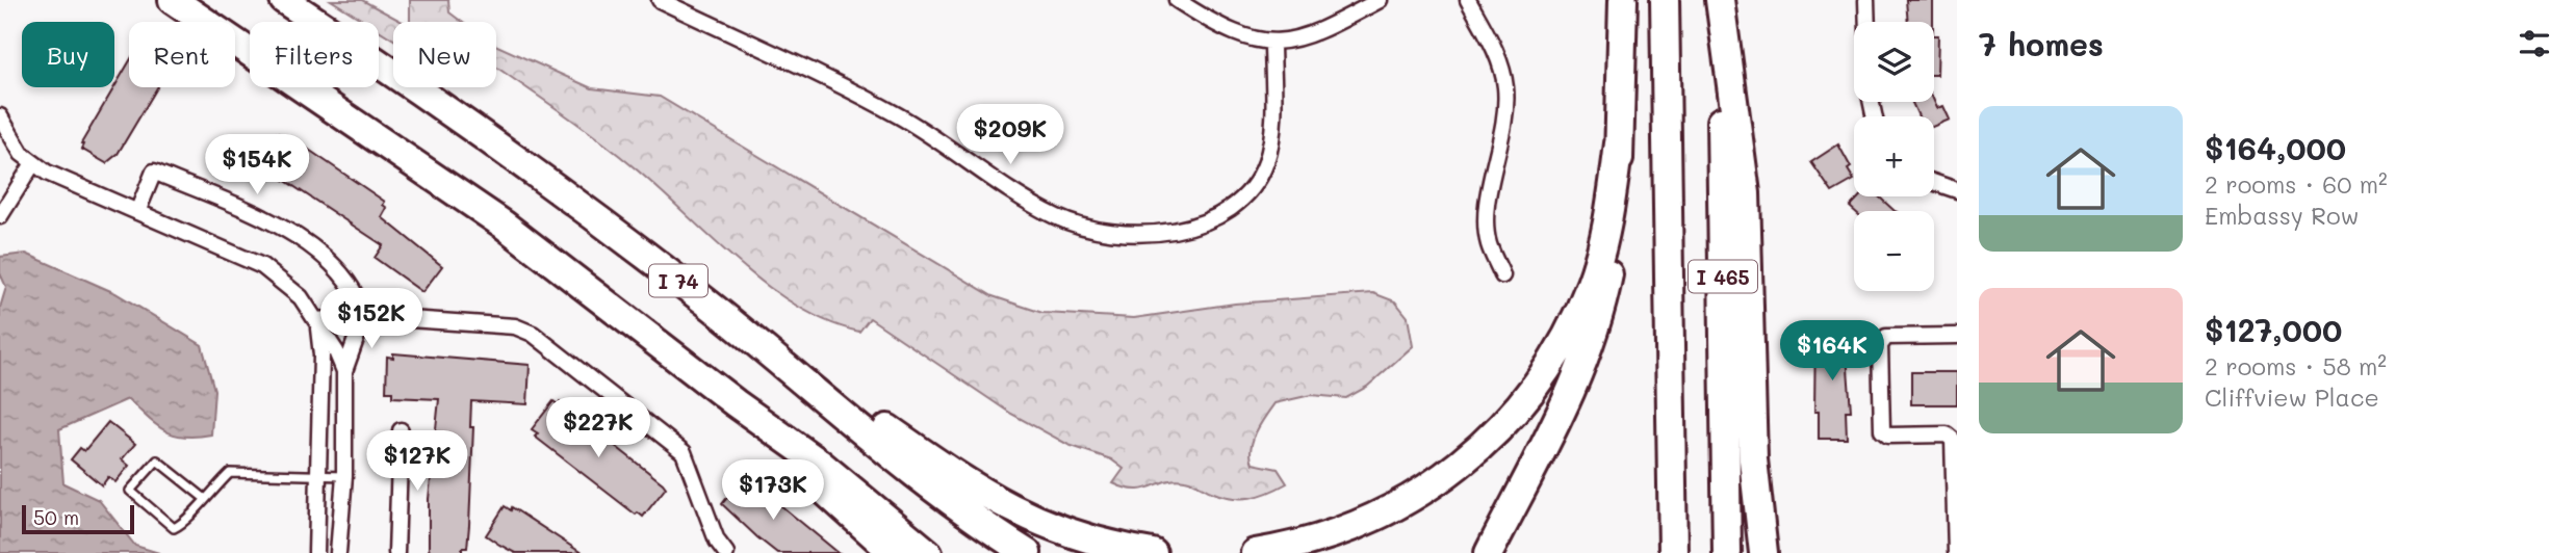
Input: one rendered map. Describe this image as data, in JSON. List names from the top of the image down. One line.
{"streets":{"highway":["I 465","I 74"]},"scale_bar":"50 m","page":{"heading":"7 homes","map_buttons":["+","−"],"chip":["Buy","Rent","Filters","New"],"list":[{"name":"$164,000","note":"2 rooms · 60 m² · Embassy Row"},{"name":"$127,000","note":"2 rooms · 58 m² · Cliffview Place"}],"price":["$209K","$154K","$152K","$164K","$227K","$127K","$173K"],"scale":"50 m"}}
